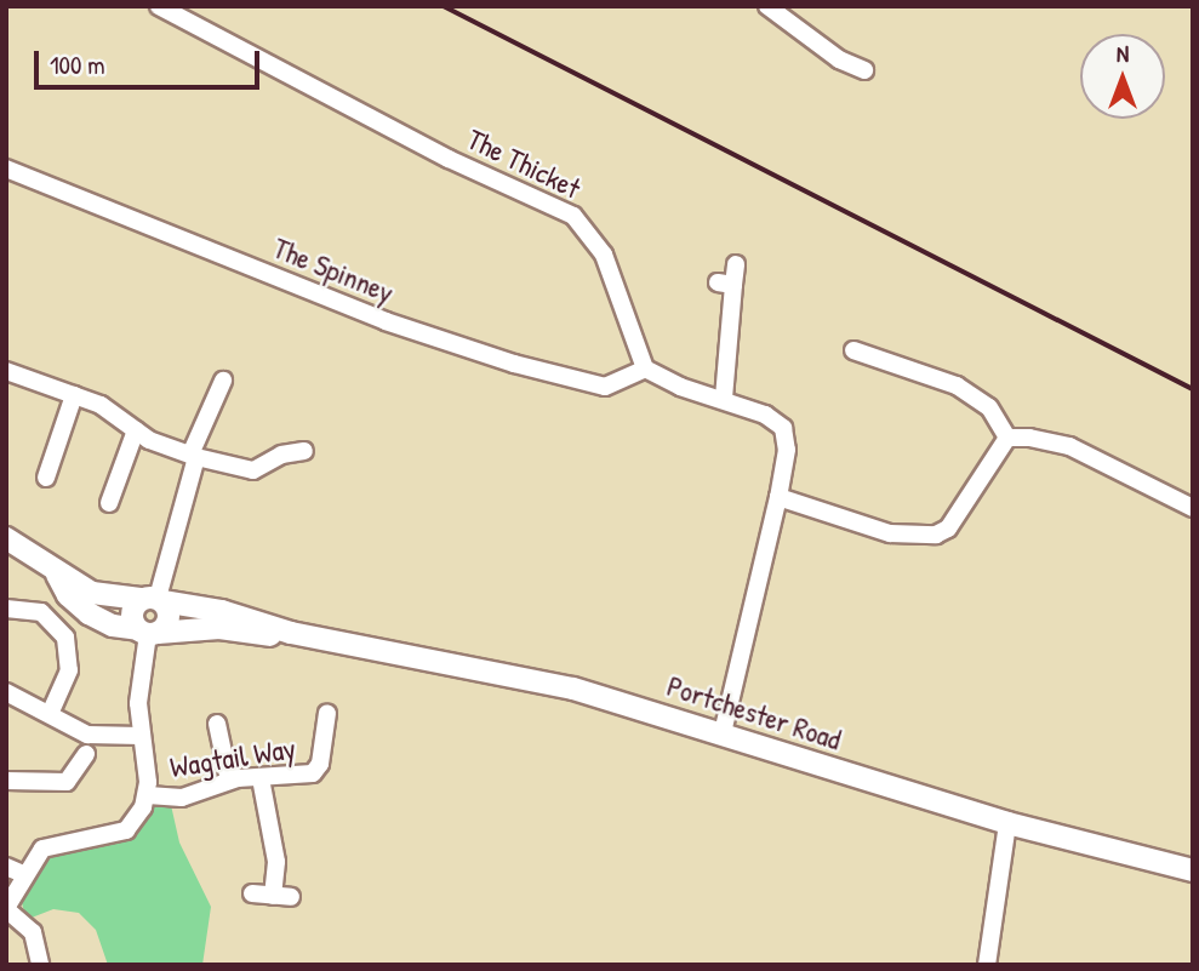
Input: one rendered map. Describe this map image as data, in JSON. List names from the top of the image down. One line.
{"streets":{"main road":["Portchester Road"],"street":["The Thicket","The Spinney","Wagtail Way"]},"crossings":[["The Thicket","The Spinney"]],"scale_bar":"100 m","north":"top"}
